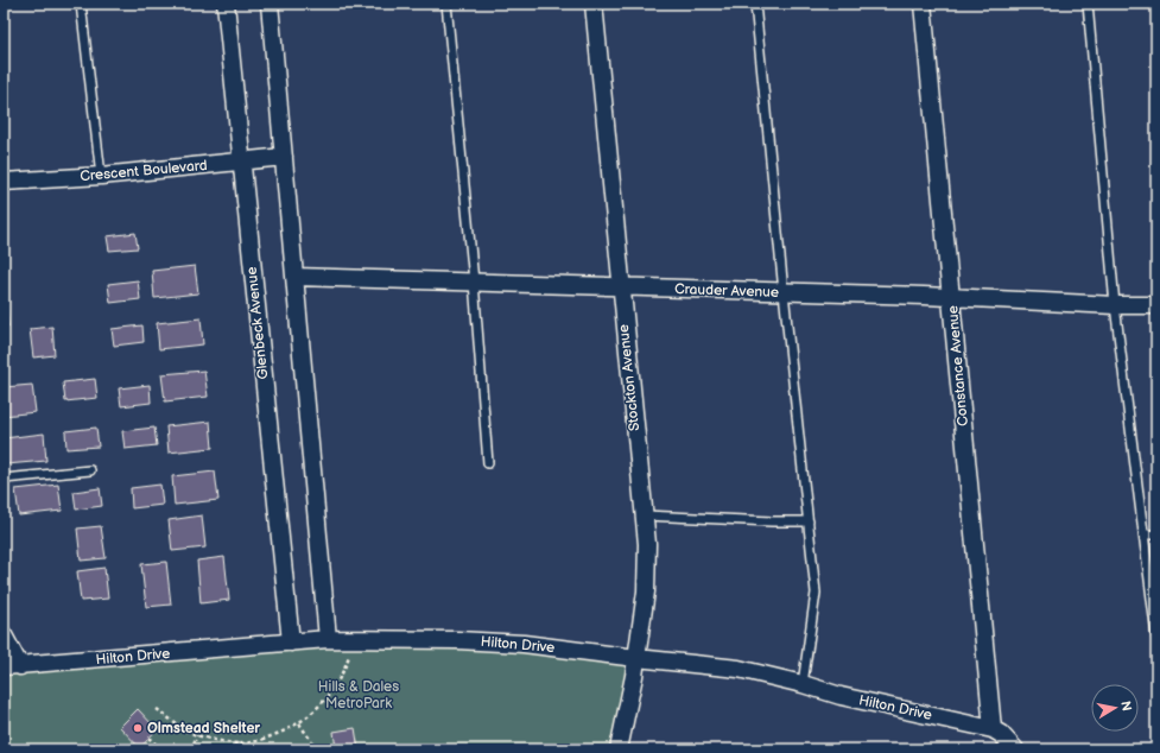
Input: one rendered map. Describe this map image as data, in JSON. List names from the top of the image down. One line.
{"streets":{"street":["Crescent Boulevard","Crauder Avenue","Glenbeck Avenue","Constance Avenue","Stockton Avenue","Hilton Drive"]},"crossings":[["Crescent Boulevard","Glenbeck Avenue"],["Crauder Avenue","Constance Avenue"],["Crauder Avenue","Stockton Avenue"],["Glenbeck Avenue","Hilton Drive"],["Constance Avenue","Hilton Drive"],["Stockton Avenue","Hilton Drive"]],"parks":["Hills & Dales MetroPark"],"places":["Olmstead Shelter"],"north":"right"}
